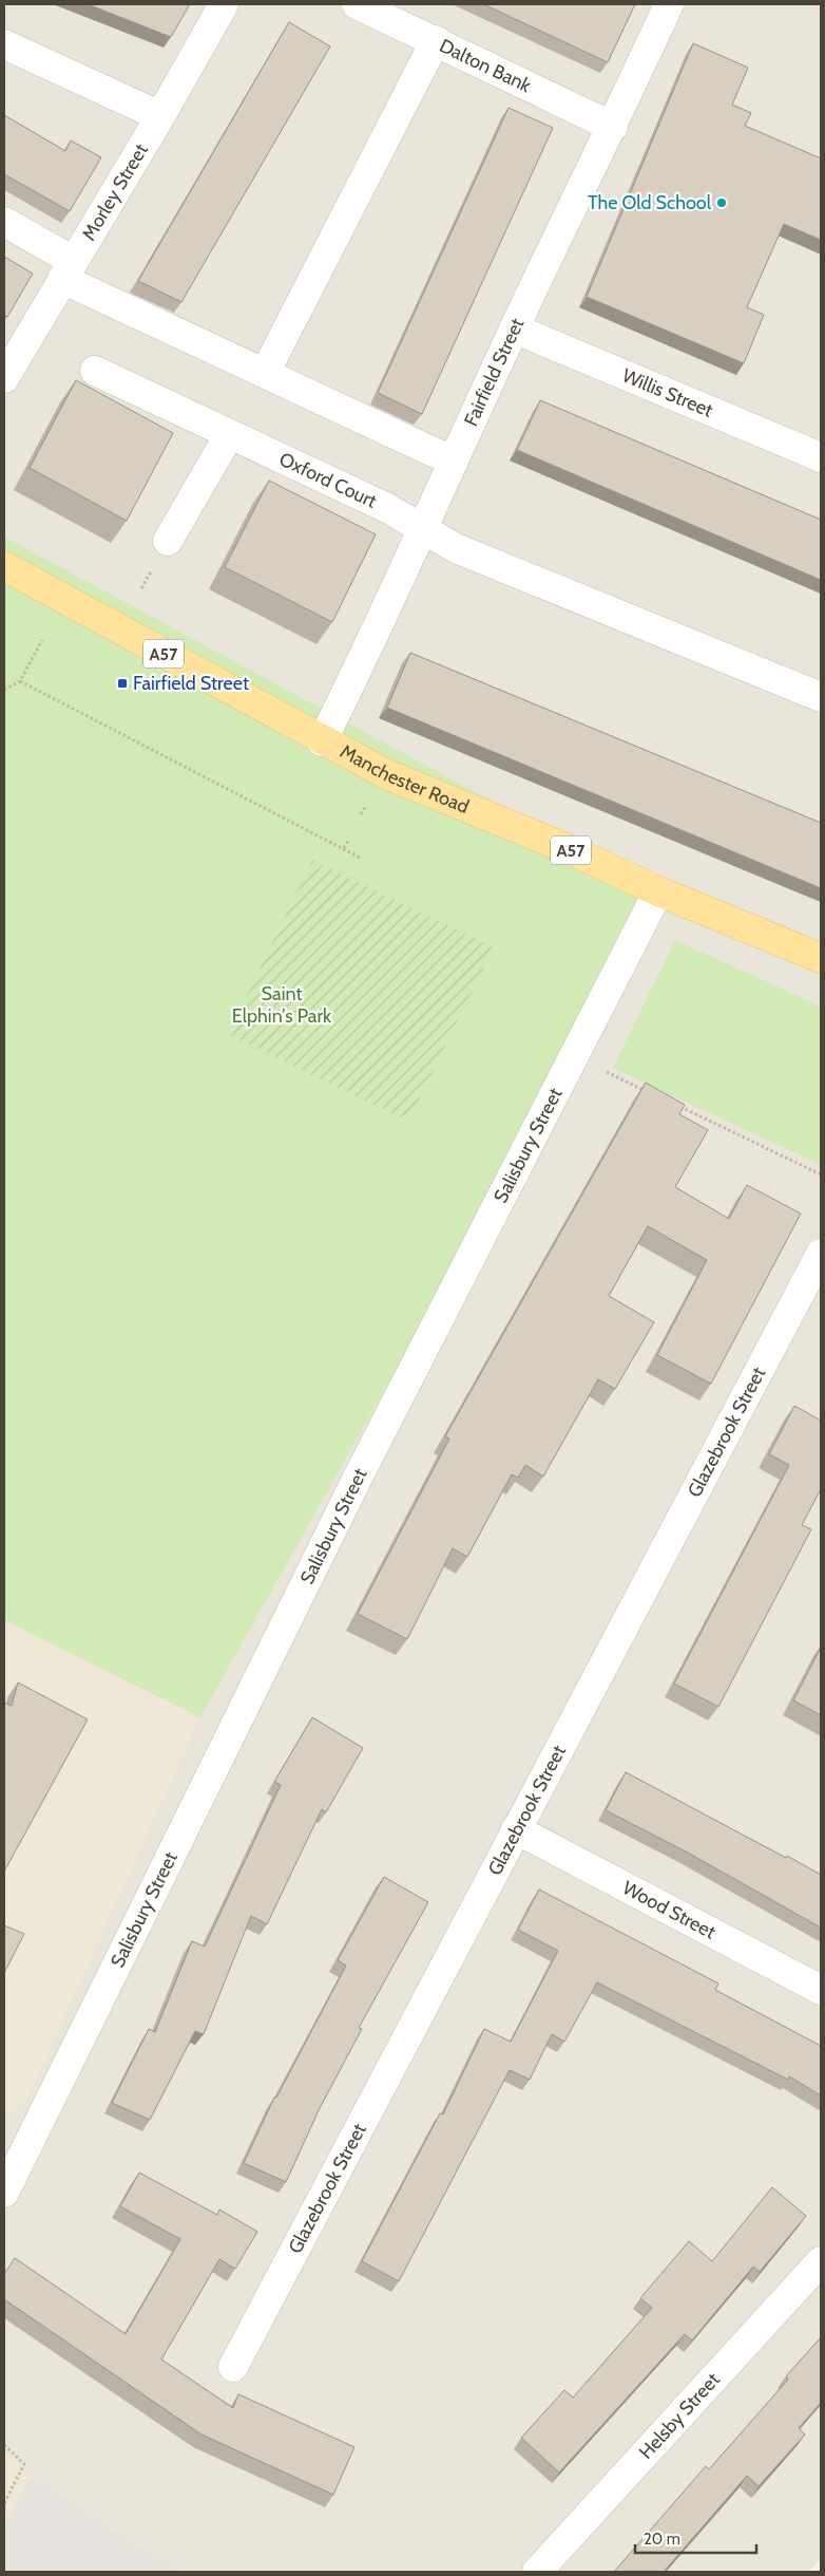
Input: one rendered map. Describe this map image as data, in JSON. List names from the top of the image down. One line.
{"streets":{"main road":["A57","Manchester Road"],"street":["Dalton Bank","Morley Street","Fairfield Street","Willis Street","Oxford Court","Salisbury Street","Glazebrook Street","Wood Street","Helsby Street"]},"crossings":[["Dalton Bank","Fairfield Street"],["Fairfield Street","Willis Street"],["Fairfield Street","Oxford Court"],["Fairfield Street","Manchester Road"],["Manchester Road","Salisbury Street"],["Glazebrook Street","Wood Street"]],"parks":["Saint Elphin's Park"],"places":{"other":["The Old School"],"transit":["Fairfield Street"]},"scale_bar":"20 m"}
